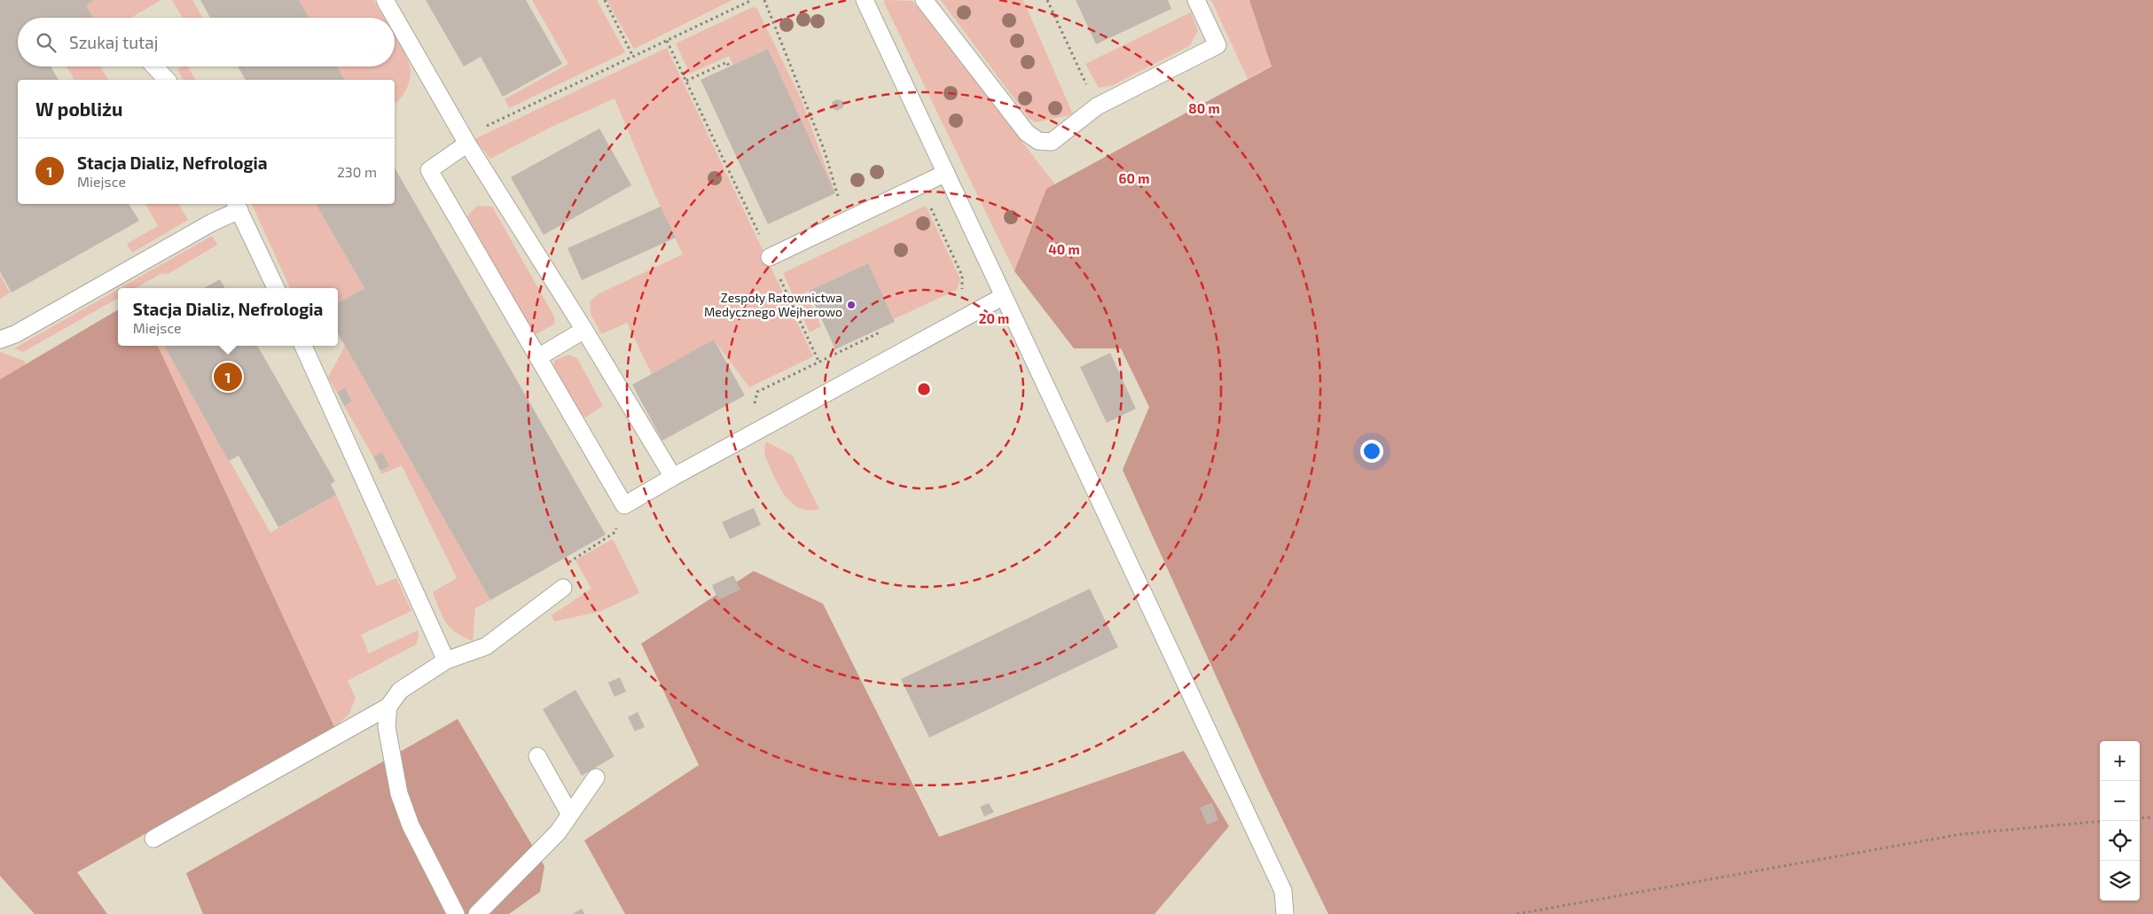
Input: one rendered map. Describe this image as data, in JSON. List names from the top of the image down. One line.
{"places":["Zespoły Ratownictwa Medycznego Wejherowo"],"page":{"search":"Szukaj tutaj","heading":"W pobliżu","list":[{"mark":"1","name":"Stacja Dializ, Nefrologia","note":"Miejsce","value":"230 m"}],"popup":["Stacja Dializ, Nefrologia","Miejsce"],"pins":"1","map_buttons":["+","−"]},"rings":["80 m","60 m","40 m","20 m"]}
